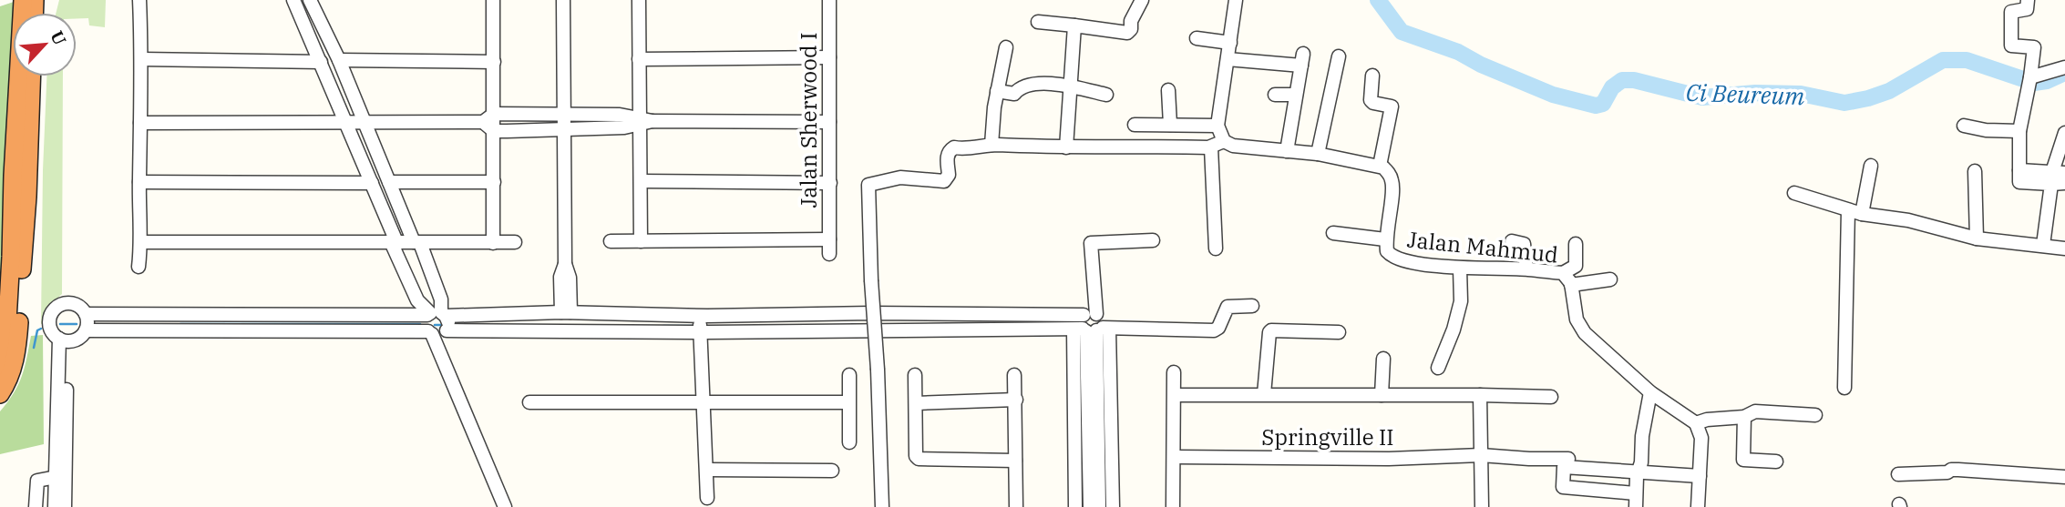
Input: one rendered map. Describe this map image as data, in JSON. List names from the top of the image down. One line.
{"streets":{"street":["Jalan Sherwood I","Jalan Mahmud","Springville II"]},"water":["Ci Beureum"],"north":"top right"}
